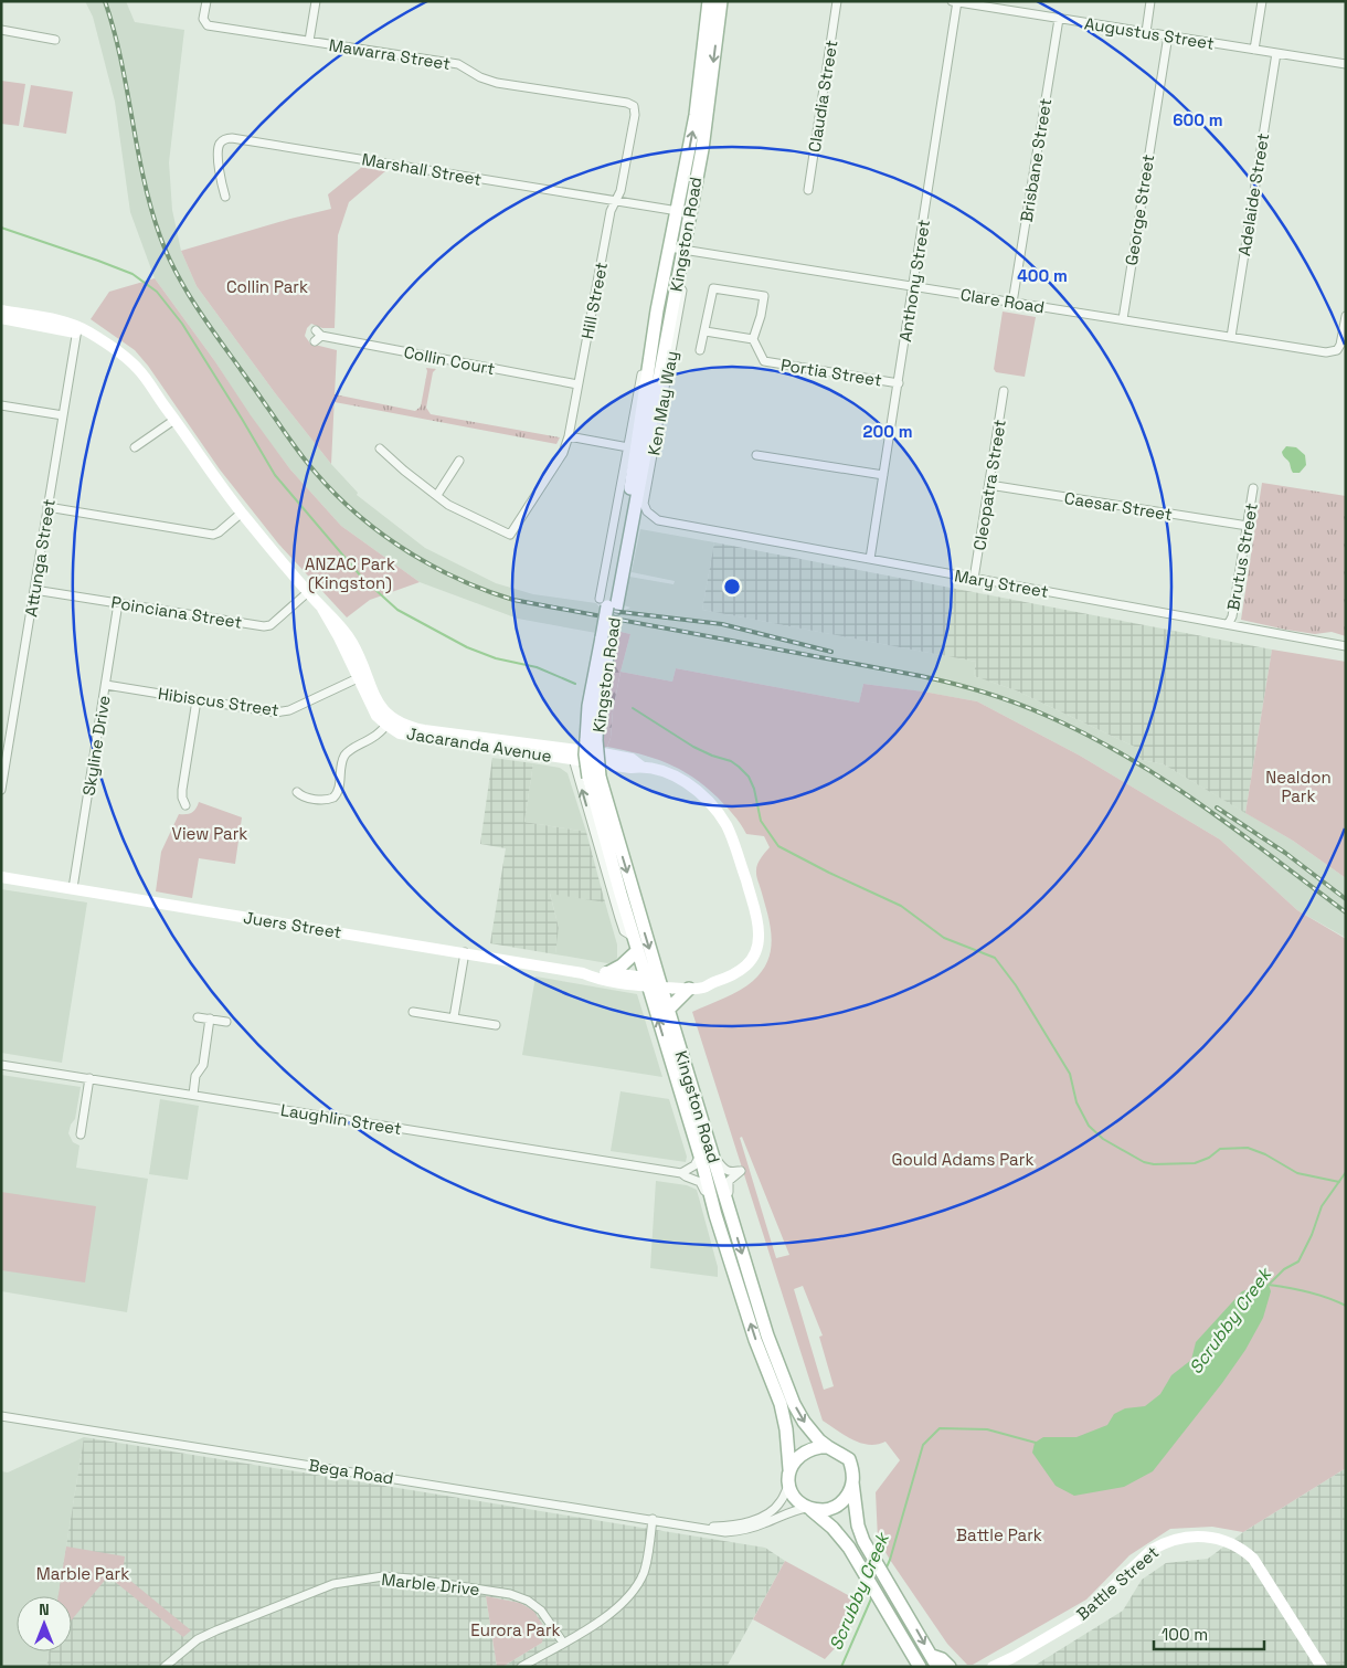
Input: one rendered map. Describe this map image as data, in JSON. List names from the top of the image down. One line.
{"streets":{"main road":["Kingston Road"],"street":["Augustus Street","Mawarra Street","Claudia Street","Brisbane Street","Marshall Street","Adelaide Street","George Street","Anthony Street","Hill Street","Clare Road","Collin Court","Portia Street","Ken May Way","Cleopatra Street","Caesar Street","Brutus Street","Attunga Street","Mary Street","Poinciana Street","Hibiscus Street","Jacaranda Avenue","Skyline Drive","Juers Street","Laughlin Street","Bega Road","Battle Street","Marble Drive"]},"crossings":[["Augustus Street","Brisbane Street"],["Augustus Street","Adelaide Street"],["Augustus Street","George Street"],["Augustus Street","Anthony Street"],["Mawarra Street","Hill Street"],["Brisbane Street","Clare Road"],["Marshall Street","Kingston Road"],["Marshall Street","Hill Street"],["Adelaide Street","Clare Road"],["George Street","Clare Road"],["Kingston Road","Clare Road"],["Kingston Road","Ken May Way"],["Kingston Road","Jacaranda Avenue"],["Kingston Road","Juers Street"],["Kingston Road","Laughlin Street"],["Kingston Road","Bega Road"],["Anthony Street","Clare Road"],["Anthony Street","Portia Street"],["Anthony Street","Mary Street"],["Hill Street","Collin Court"],["Ken May Way","Mary Street"],["Cleopatra Street","Caesar Street"],["Cleopatra Street","Mary Street"],["Caesar Street","Brutus Street"],["Brutus Street","Mary Street"],["Attunga Street","Poinciana Street"],["Attunga Street","Jacaranda Avenue"],["Poinciana Street","Jacaranda Avenue"],["Poinciana Street","Skyline Drive"],["Hibiscus Street","Jacaranda Avenue"],["Hibiscus Street","Skyline Drive"],["Jacaranda Avenue","Juers Street"],["Skyline Drive","Juers Street"]],"water":["Scrubby Creek"],"parks":["Collin Park","ANZAC Park (Kingston)","Nealdon Park","View Park","Gould Adams Park","Battle Park","Marble Park","Eurora Park"],"scale_bar":"100 m","north":"top","rings":["600 m","400 m","200 m"]}
